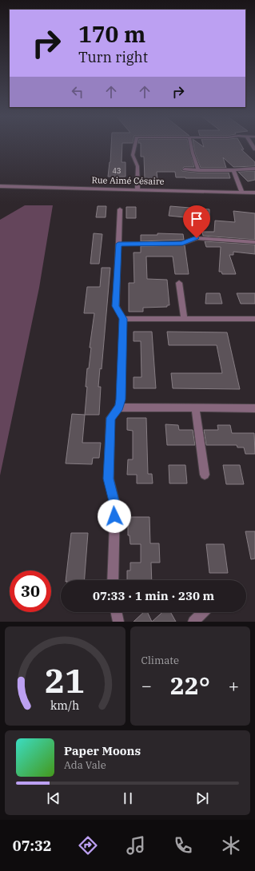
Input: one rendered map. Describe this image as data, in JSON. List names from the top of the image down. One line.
{"streets":{"street":["Rue Aimé Césaire"]},"house_numbers":["43"],"page":{"turn":["170 m","Turn right"],"limit":"30","trip":"07:33 · 1 min · 230 m","tile":"Climate","heat":["−","22°","+"],"song":["Paper Moons","Ada Vale"],"tabs":"07:32","gauge":["21","km/h"]}}
